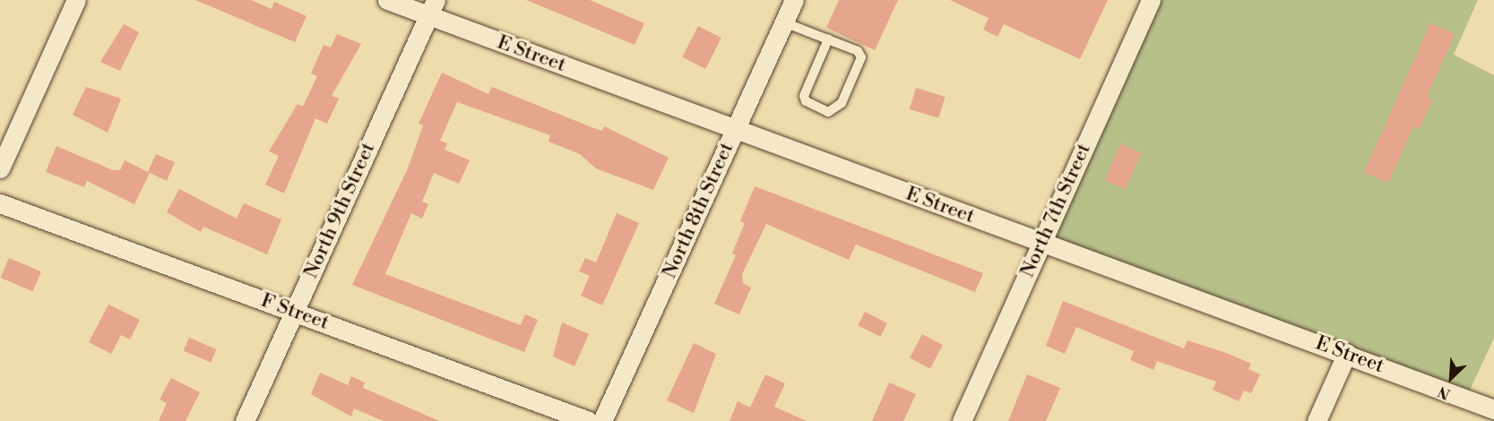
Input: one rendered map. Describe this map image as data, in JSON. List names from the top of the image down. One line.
{"streets":{"street":["E Street","North 9th Street","North 8th Street","North 7th Street","F Street"]},"crossings":[["E Street","North 9th Street"],["E Street","North 8th Street"],["E Street","North 7th Street"],["North 9th Street","F Street"]],"north":"bottom left"}
